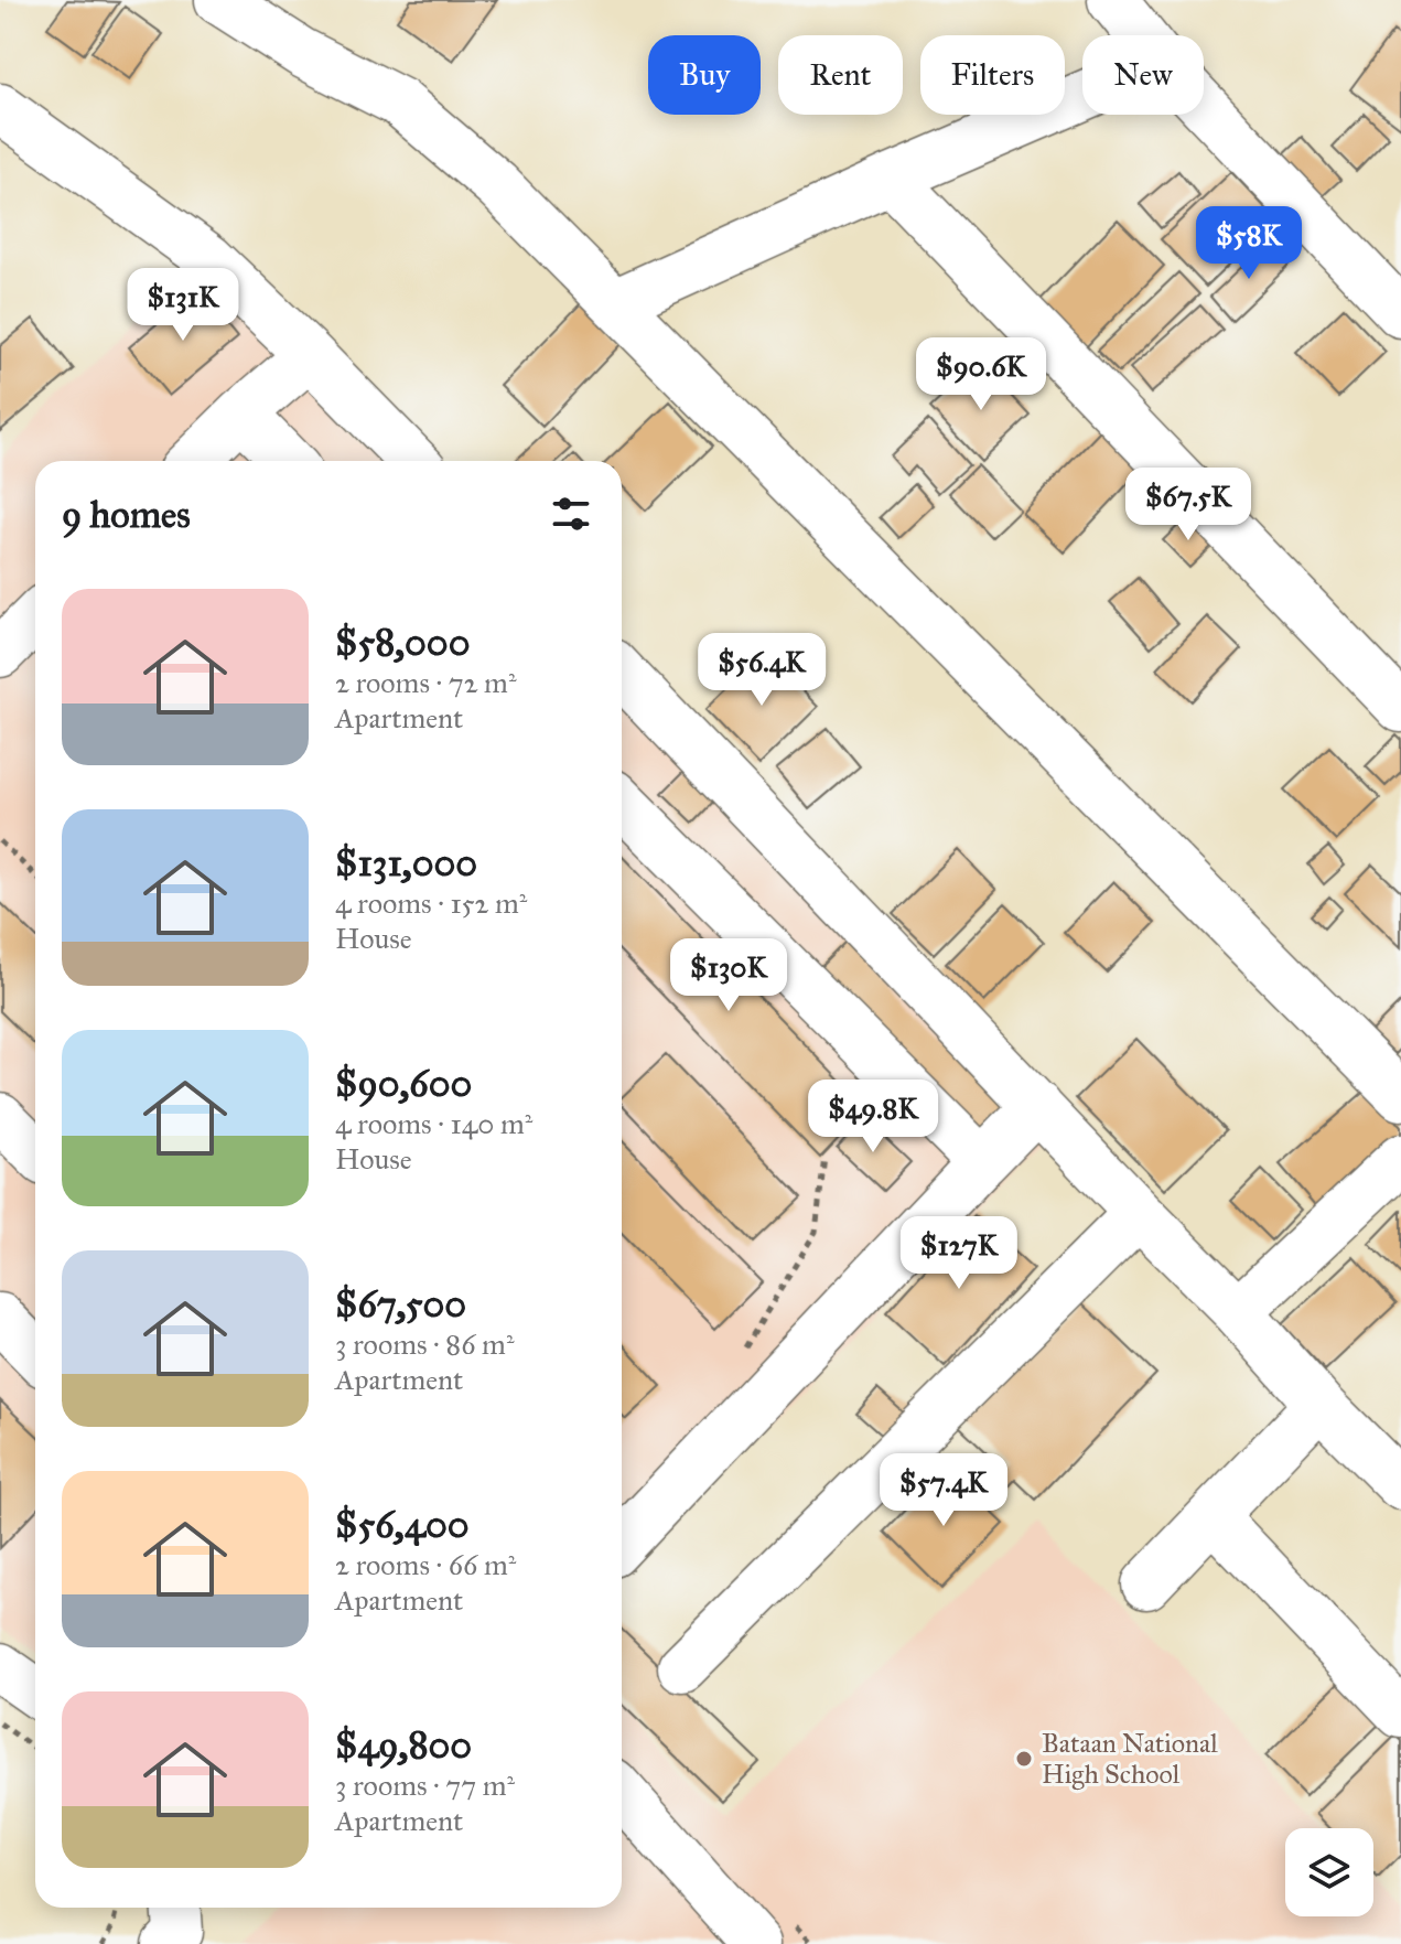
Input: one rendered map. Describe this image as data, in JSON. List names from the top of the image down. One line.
{"places":["Bataan National High School"],"page":{"chip":["Buy","Rent","Filters","New"],"price":["$58K","$131K","$90.6K","$67.5K","$56.4K","$130K","$49.8K","$127K","$57.4K"],"heading":"9 homes","list":[{"name":"$58,000","note":"2 rooms · 72 m² · Apartment"},{"name":"$131,000","note":"4 rooms · 152 m² · House"},{"name":"$90,600","note":"4 rooms · 140 m² · House"},{"name":"$67,500","note":"3 rooms · 86 m² · Apartment"},{"name":"$56,400","note":"2 rooms · 66 m² · Apartment"},{"name":"$49,800","note":"3 rooms · 77 m² · Apartment"}]}}
